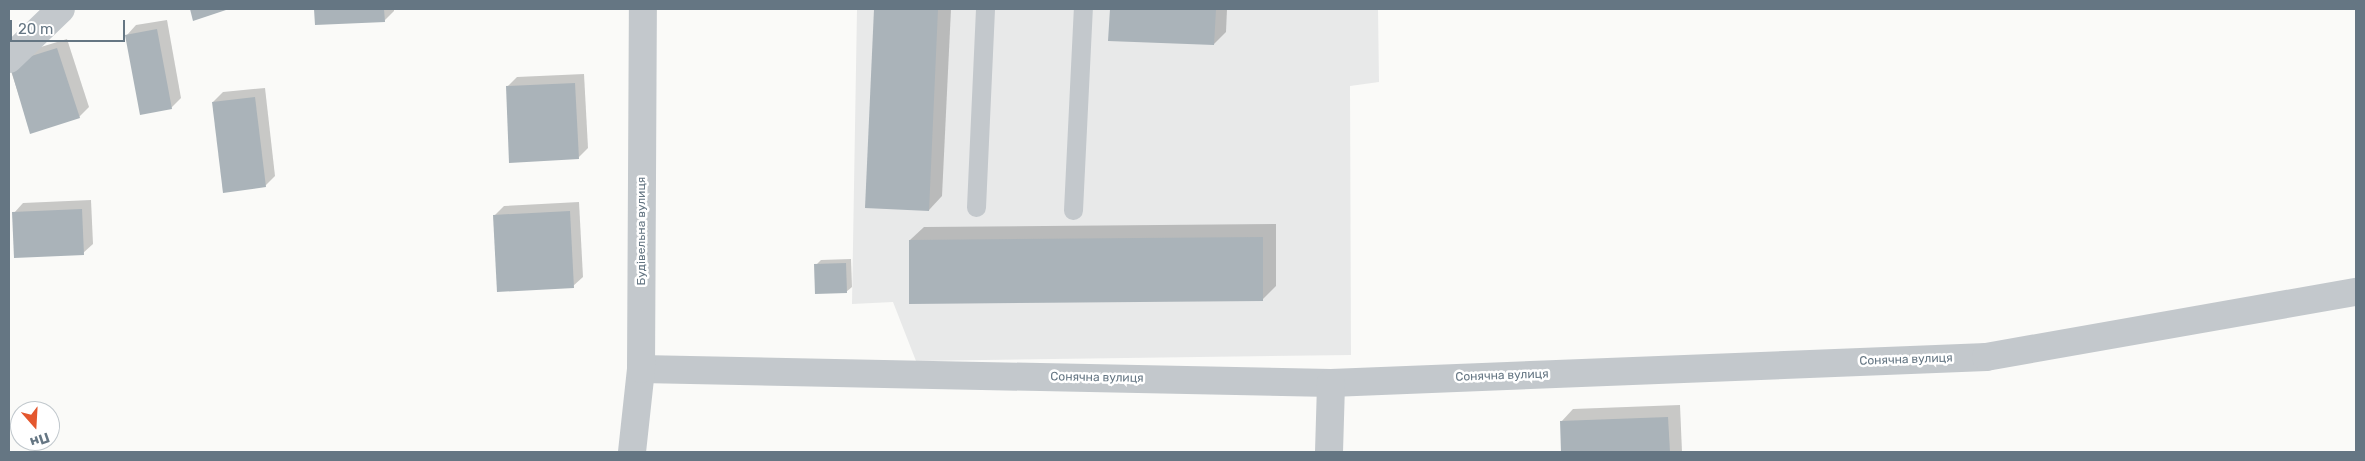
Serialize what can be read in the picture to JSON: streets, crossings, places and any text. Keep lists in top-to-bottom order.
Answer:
{
  "streets": {
    "street": ["Будівельна вулиця", "Сонячна вулиця"]
  },
  "crossings": [
    ["Будівельна вулиця", "Сонячна вулиця"]
  ],
  "scale_bar": "20 m",
  "north": "bottom"
}
